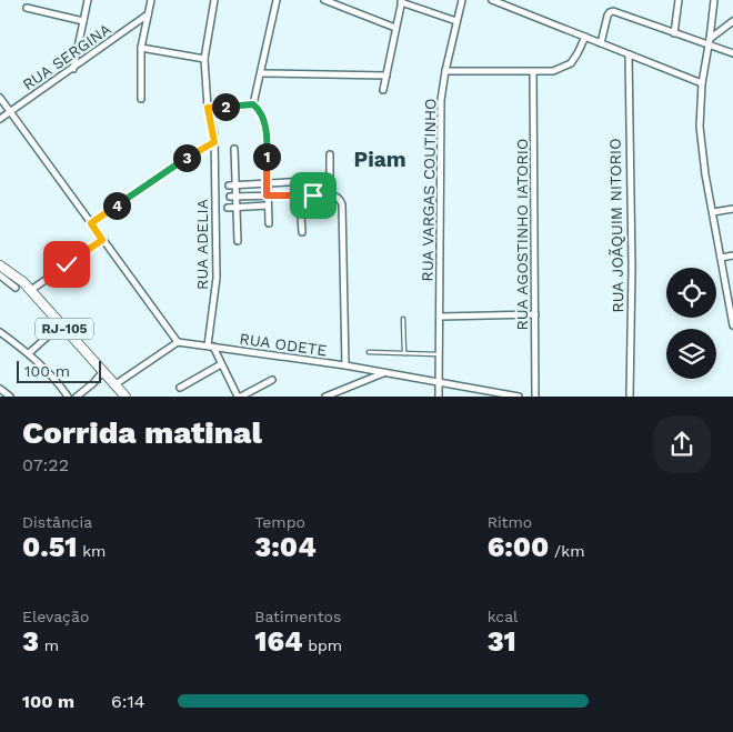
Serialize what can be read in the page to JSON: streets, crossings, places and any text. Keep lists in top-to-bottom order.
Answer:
{
  "streets": {
    "main road": ["RJ-105"],
    "street": [
      "RUA SERGINA",
      "RUA VARGAS COUTINHO",
      "RUA JOÃQUIM NITORIO",
      "RUA AGOSTINHO IATORIO",
      "RUA ADELIA",
      "RUA ODETE"
    ]
  },
  "crossings": [
    ["RUA VARGAS COUTINHO", "RUA ODETE"],
    ["RUA ADELIA", "RUA ODETE"]
  ],
  "districts": ["Piam"],
  "scale_bar": "100 m",
  "page": {
    "pins": [
      "2",
      "1",
      "3",
      "4"
    ],
    "scale": "100 m",
    "heading": ["Corrida matinal", "07:22"],
    "stats": [
      ["Distância", "0.51 km"],
      ["Tempo", "3:04"],
      ["Ritmo", "6:00 /km"],
      ["Elevação", "3 m"],
      ["Batimentos", "164 bpm"],
      ["kcal", "31"]
    ],
    "list": [
      {
        "name": "100 m",
        "note": "6:14"
      }
    ]
  }
}
